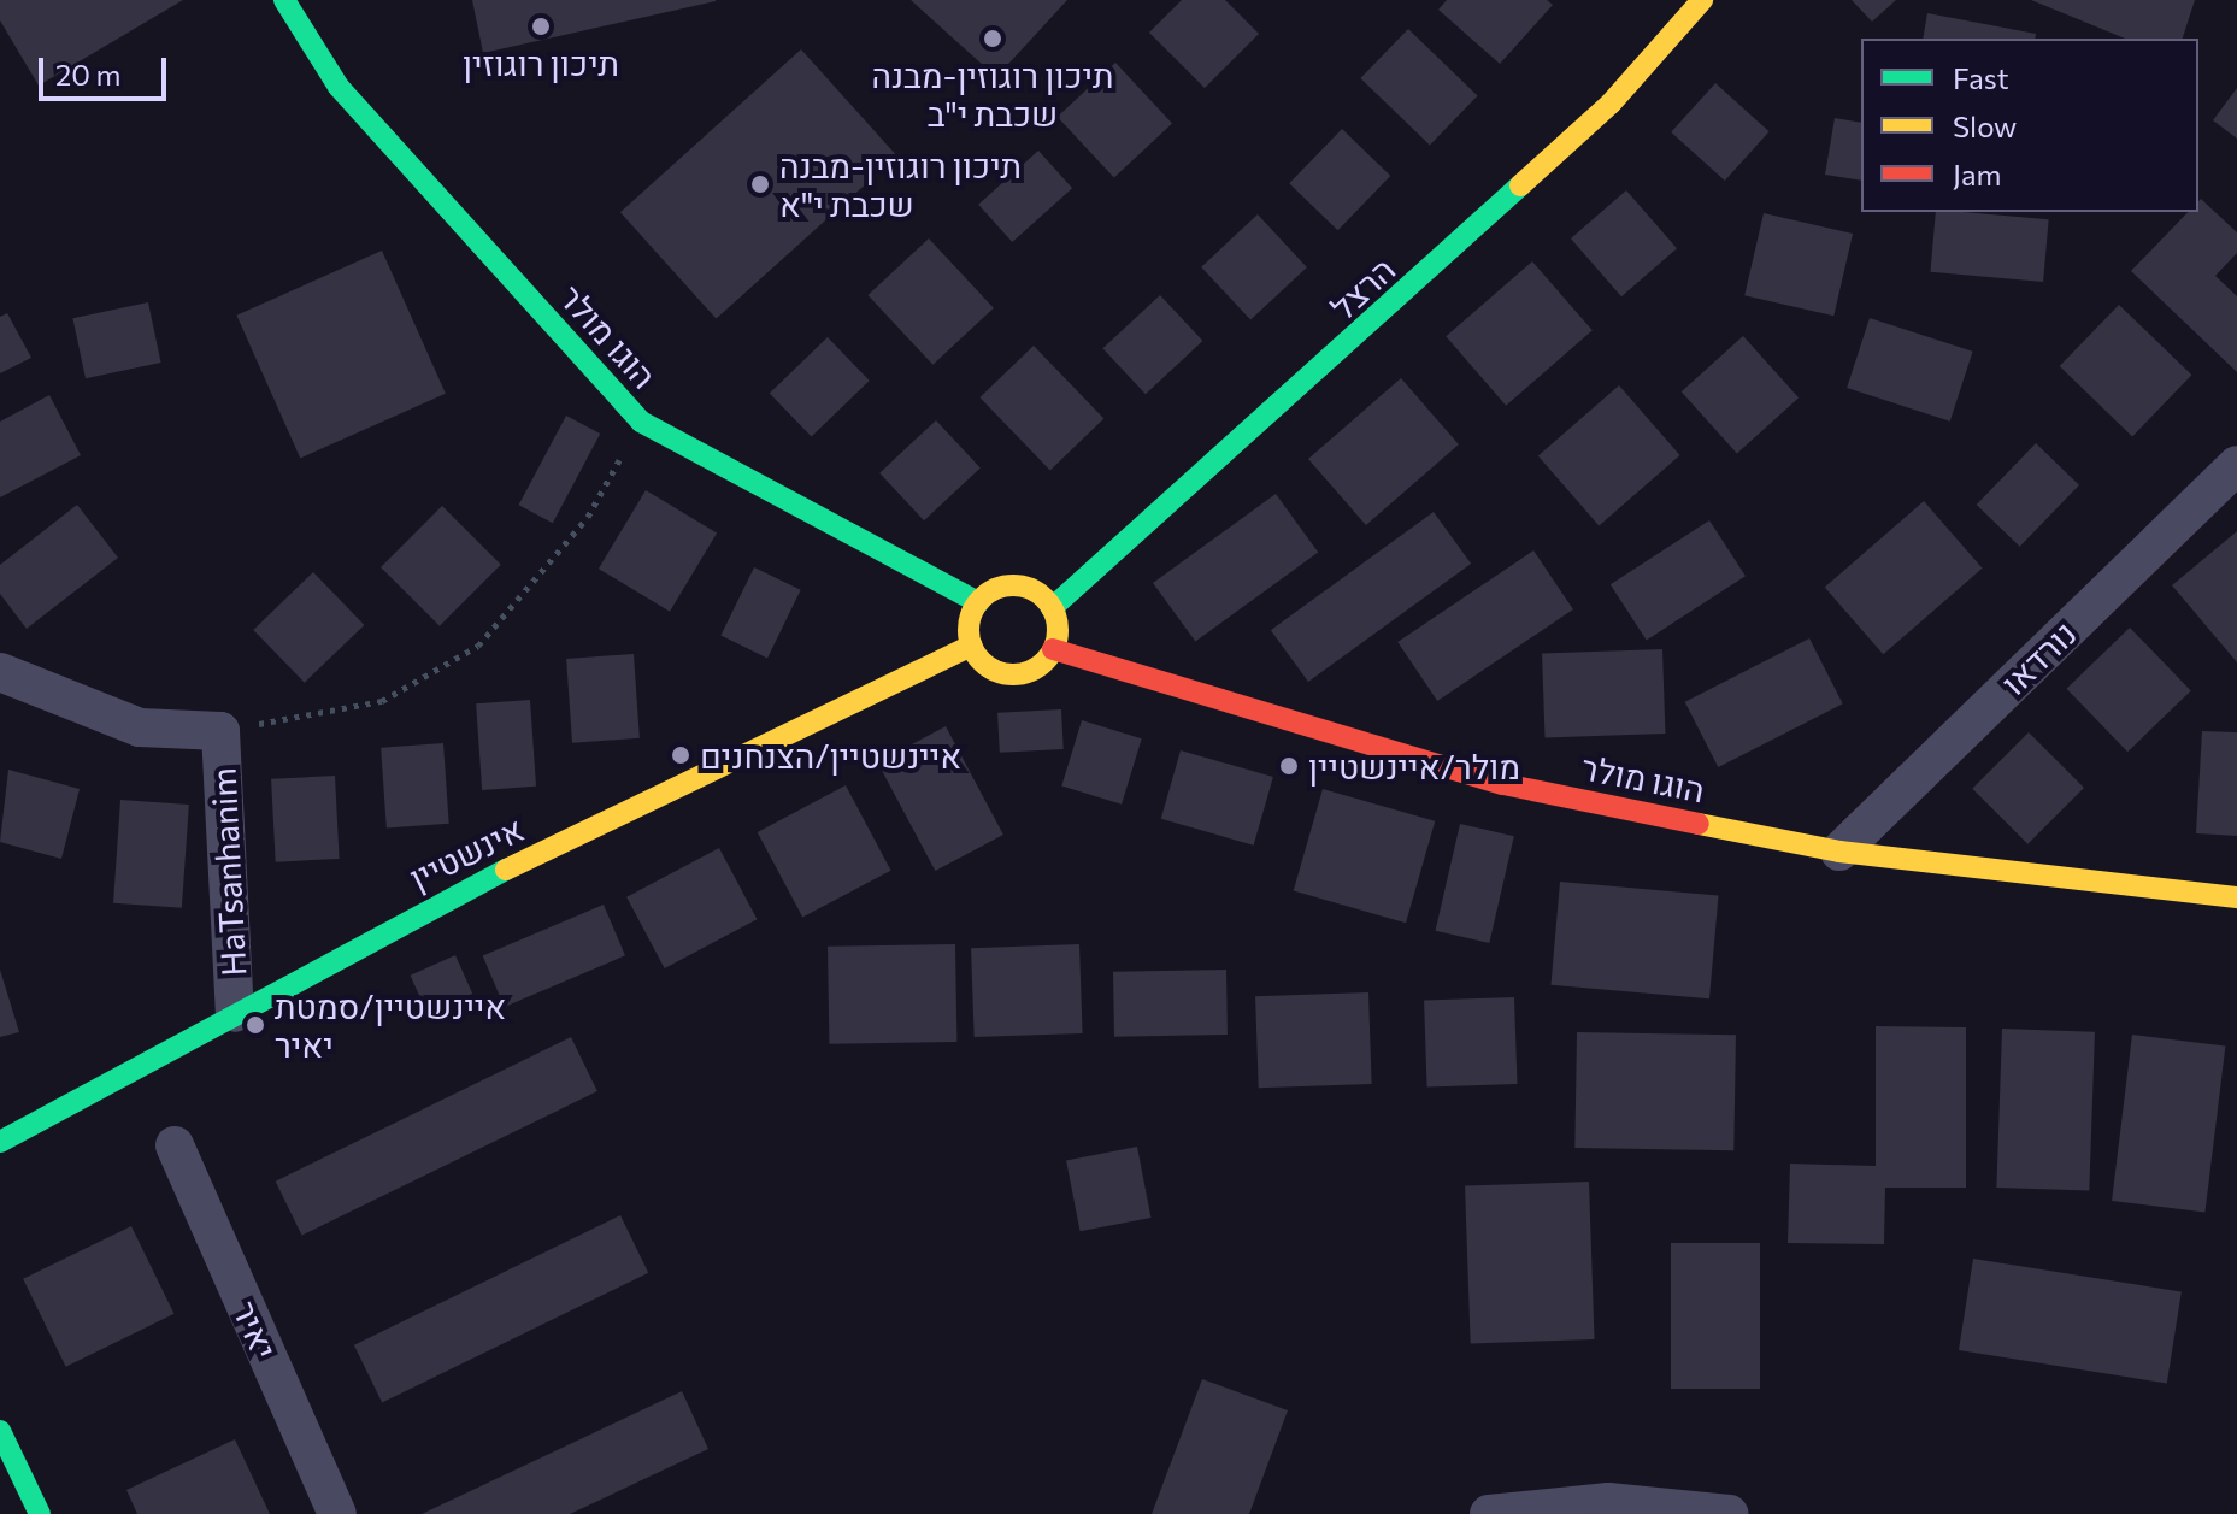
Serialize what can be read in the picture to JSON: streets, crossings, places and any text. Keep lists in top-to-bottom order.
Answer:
{
  "streets": {
    "street": [
      "הרצל",
      "הוגו מולר",
      "נורדאו",
      "אינשטיין",
      "HaTsanhanim",
      "יאיר"
    ]
  },
  "crossings": [
    ["הרצל", "הוגו מולר"],
    ["הרצל", "אינשטיין"],
    ["הוגו מולר", "נורדאו"],
    ["הוגו מולר", "אינשטיין"],
    ["אינשטיין", "HaTsanhanim"]
  ],
  "places": [
    "תיכון רוגוזין",
    "תיכון רוגוזין-מבנה שכבת י\"ב",
    "תיכון רוגוזין-מבנה שכבת י\"א",
    "איינשטיין/הצנחנים",
    "מולר/איינשטיין",
    "איינשטיין/סמטת יאיר"
  ],
  "legend": ["Fast", "Slow", "Jam"],
  "scale_bar": "20 m"
}
